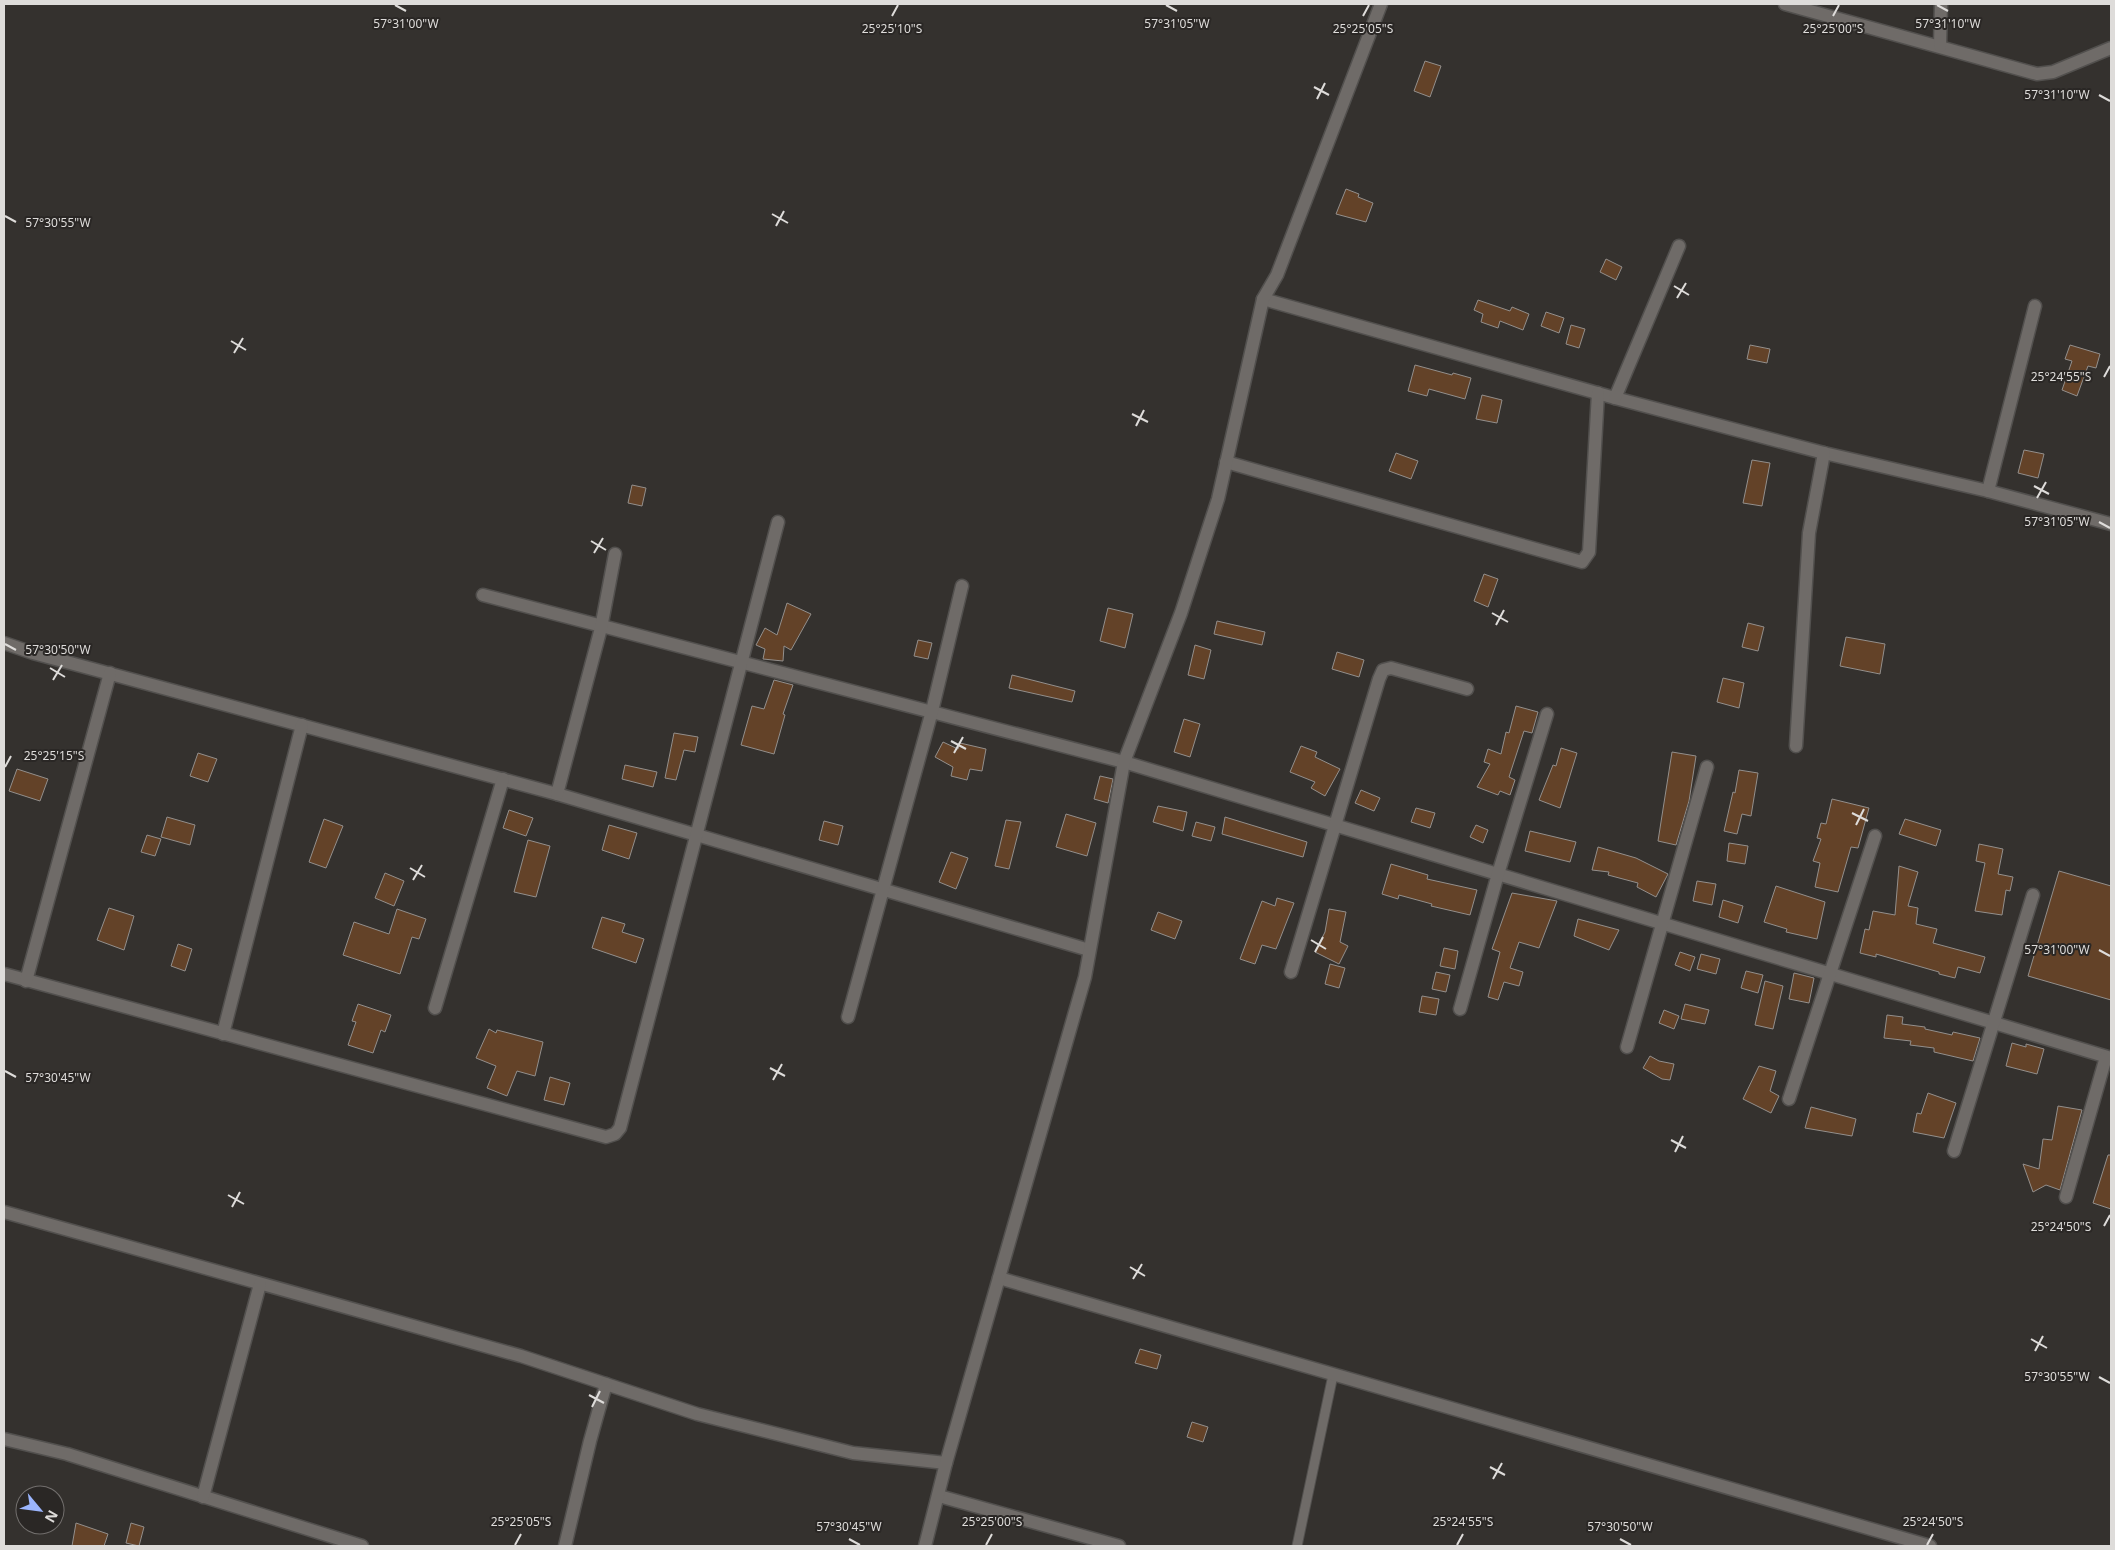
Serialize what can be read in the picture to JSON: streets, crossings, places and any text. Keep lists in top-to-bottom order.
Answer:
{
  "north": "bottom right",
  "coordinates": [
    "57°31'00\"W",
    "57°31'05\"W",
    "57°31'10\"W",
    "25°25'10\"S",
    "25°25'05\"S",
    "25°25'00\"S",
    "57°30'55\"W",
    "25°24'55\"S",
    "57°30'50\"W",
    "25°25'15\"S",
    "57°30'45\"W",
    "25°24'50\"S"
  ]
}
